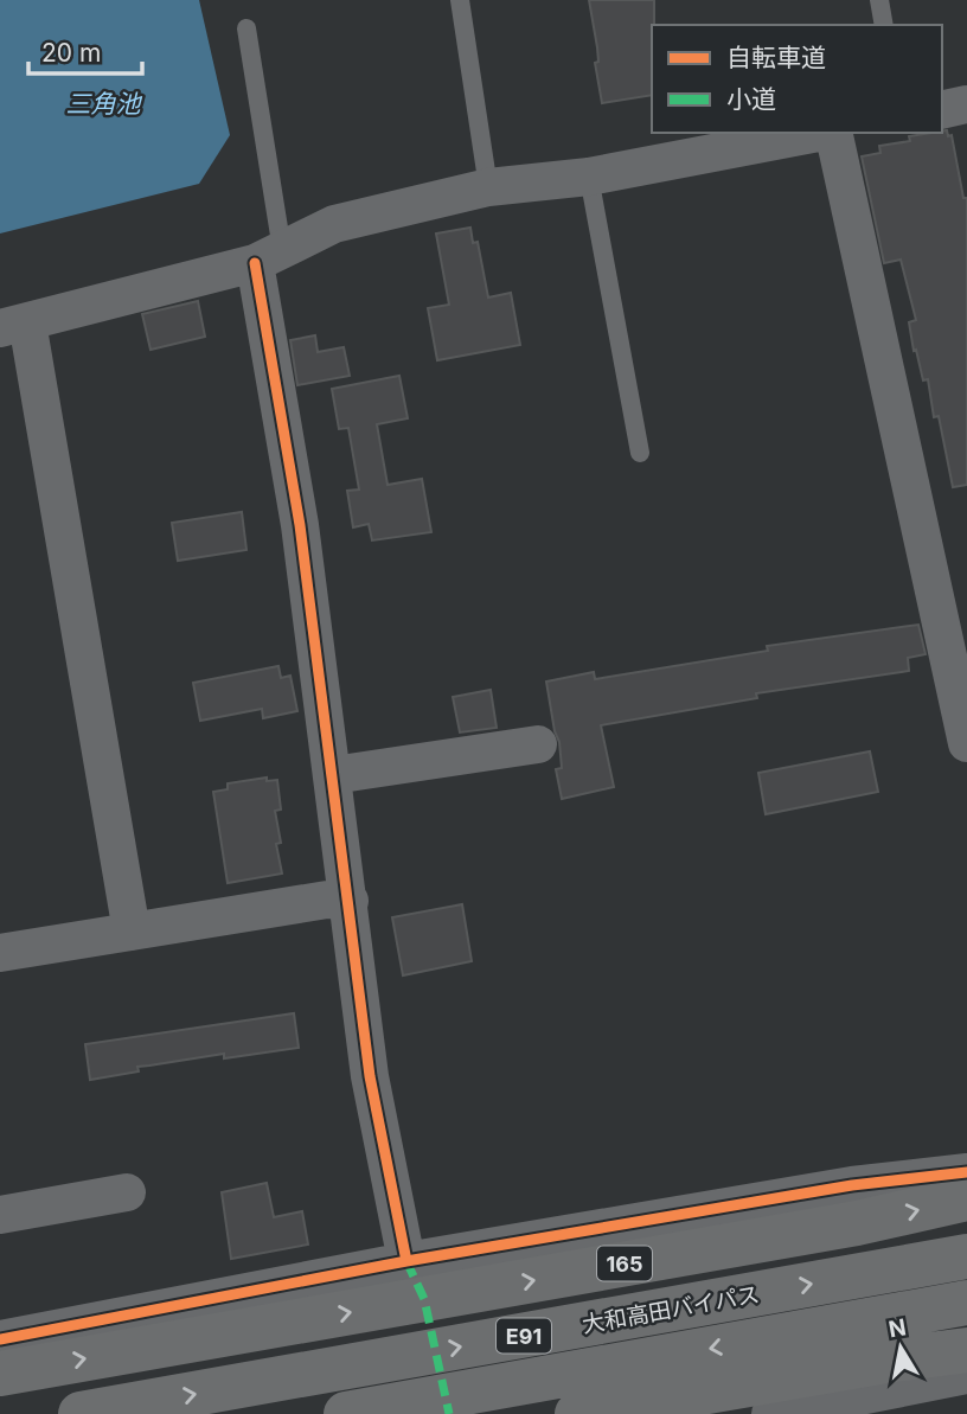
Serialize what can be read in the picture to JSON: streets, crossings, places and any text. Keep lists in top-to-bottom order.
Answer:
{
  "streets": {
    "highway": ["165", "大和高田バイパス", "E91"]
  },
  "water": ["三角池"],
  "legend": ["自転車道", "小道"],
  "scale_bar": "20 m",
  "north": "top"
}
